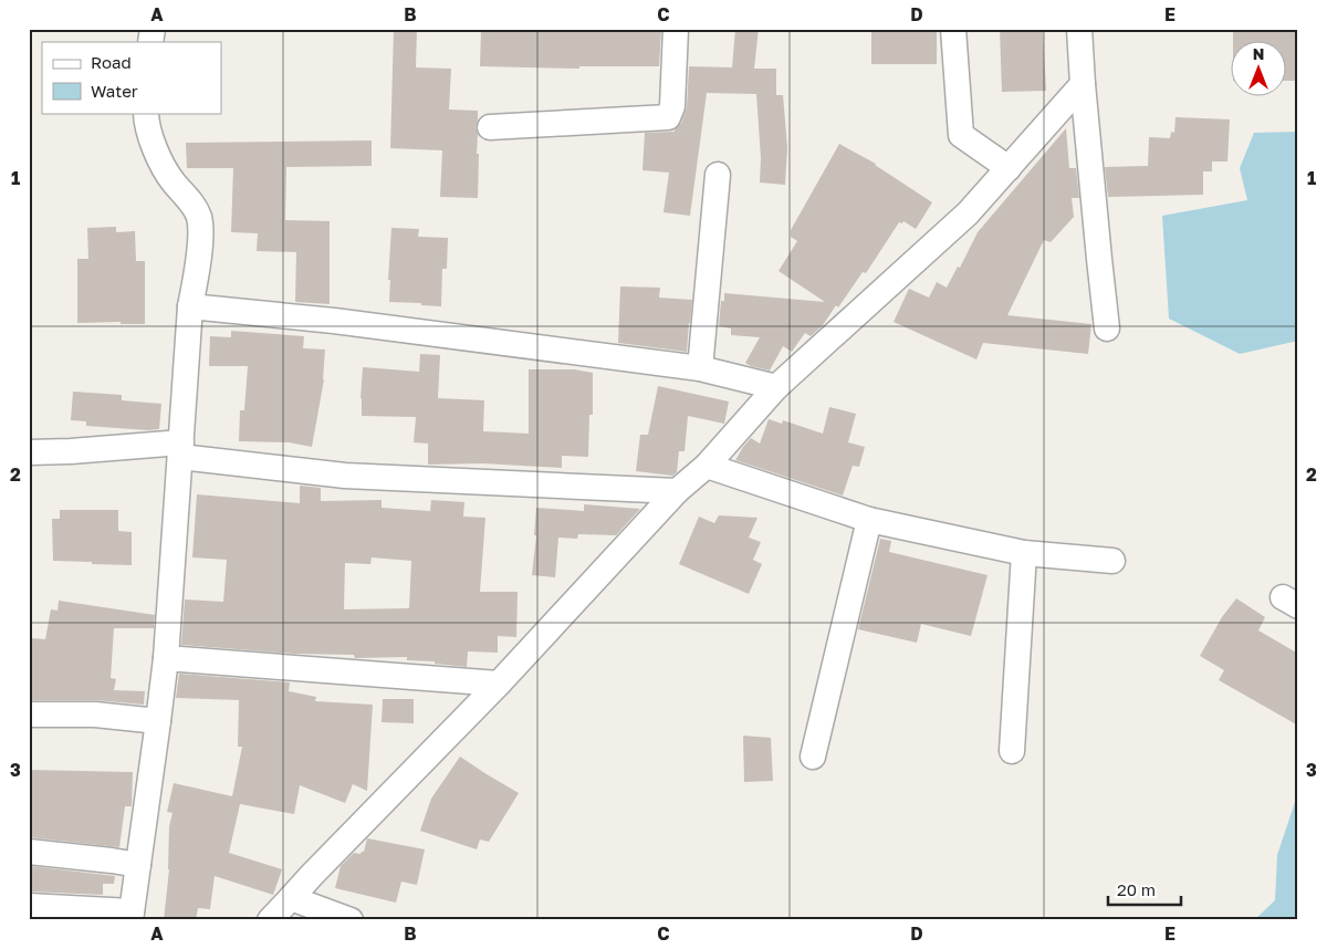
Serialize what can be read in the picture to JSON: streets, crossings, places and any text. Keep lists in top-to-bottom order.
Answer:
{
  "legend": ["Road", "Water"],
  "scale_bar": "20 m",
  "north": "top",
  "grid": {
    "columns": [
      "A",
      "B",
      "C",
      "D",
      "E"
    ],
    "rows": ["1", "2", "3"]
  }
}
